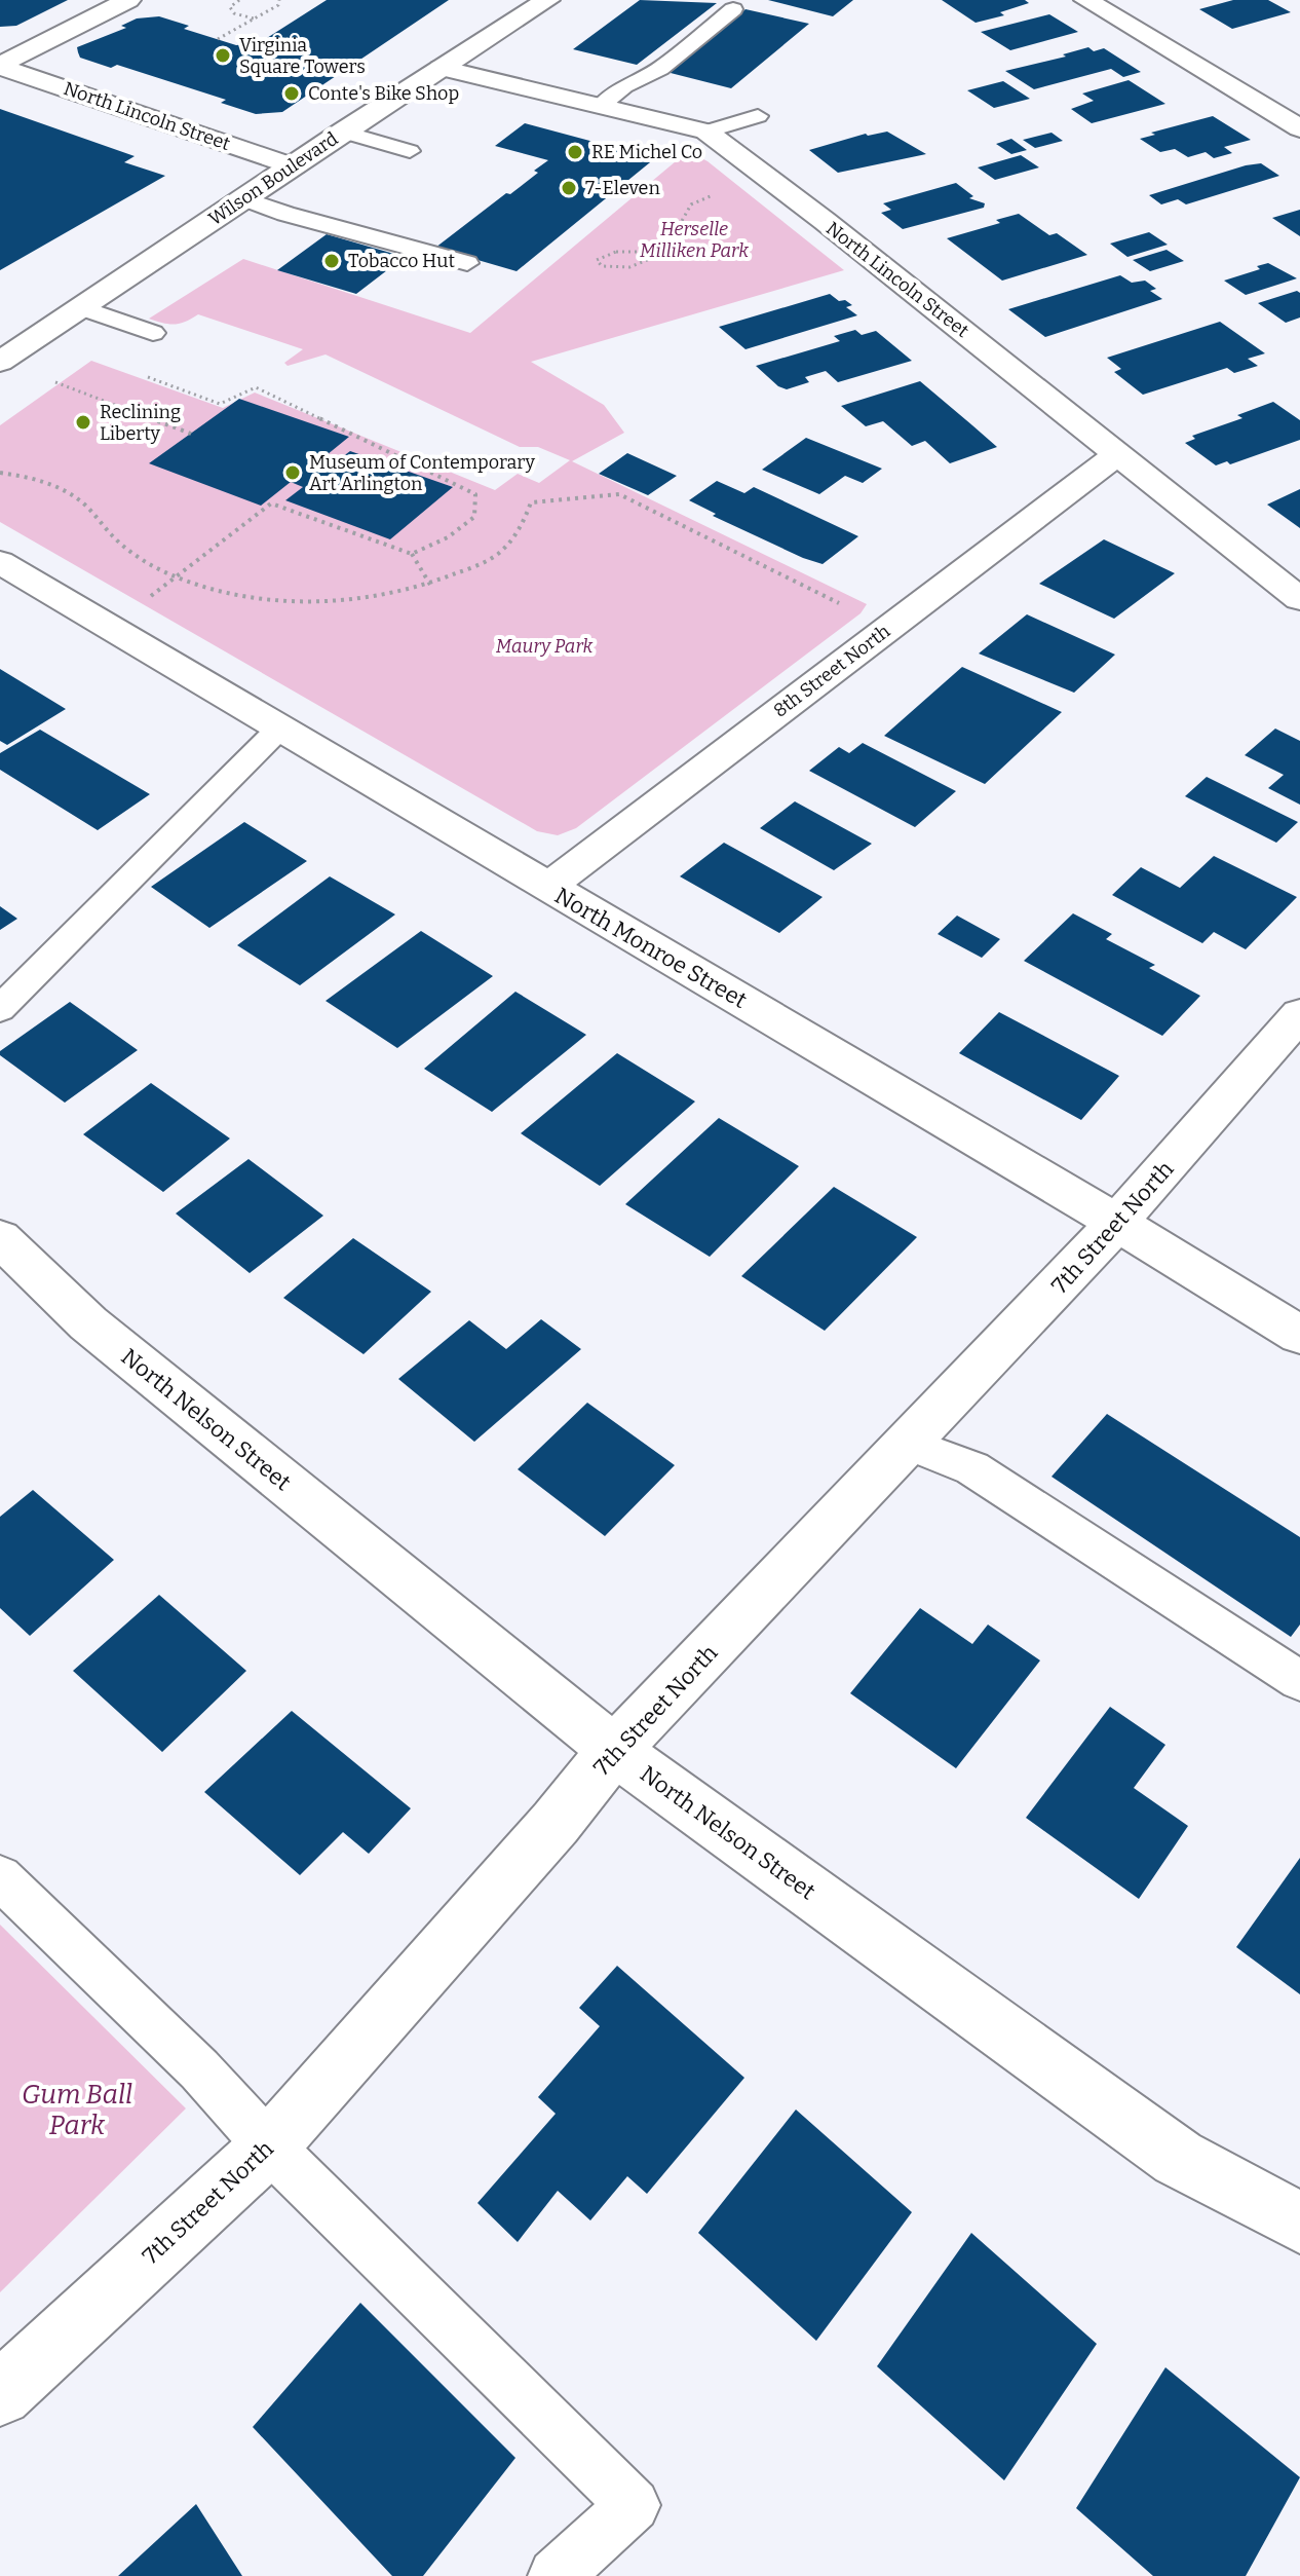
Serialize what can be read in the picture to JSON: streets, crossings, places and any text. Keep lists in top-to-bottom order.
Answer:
{
  "streets": {
    "street": [
      "North Lincoln Street",
      "Wilson Boulevard",
      "8th Street North",
      "North Monroe Street",
      "7th Street North",
      "North Nelson Street"
    ]
  },
  "crossings": [
    ["North Lincoln Street", "Wilson Boulevard"],
    ["North Lincoln Street", "8th Street North"],
    ["8th Street North", "North Monroe Street"],
    ["North Monroe Street", "7th Street North"],
    ["7th Street North", "North Nelson Street"]
  ],
  "parks": ["Herselle Milliken Park", "Maury Park", "Gum Ball Park"],
  "places": [
    "Virginia Square Towers",
    "Conte's Bike Shop",
    "RE Michel Co",
    "7-Eleven",
    "Tobacco Hut",
    "Reclining Liberty",
    "Museum of Contemporary Art Arlington"
  ]
}
